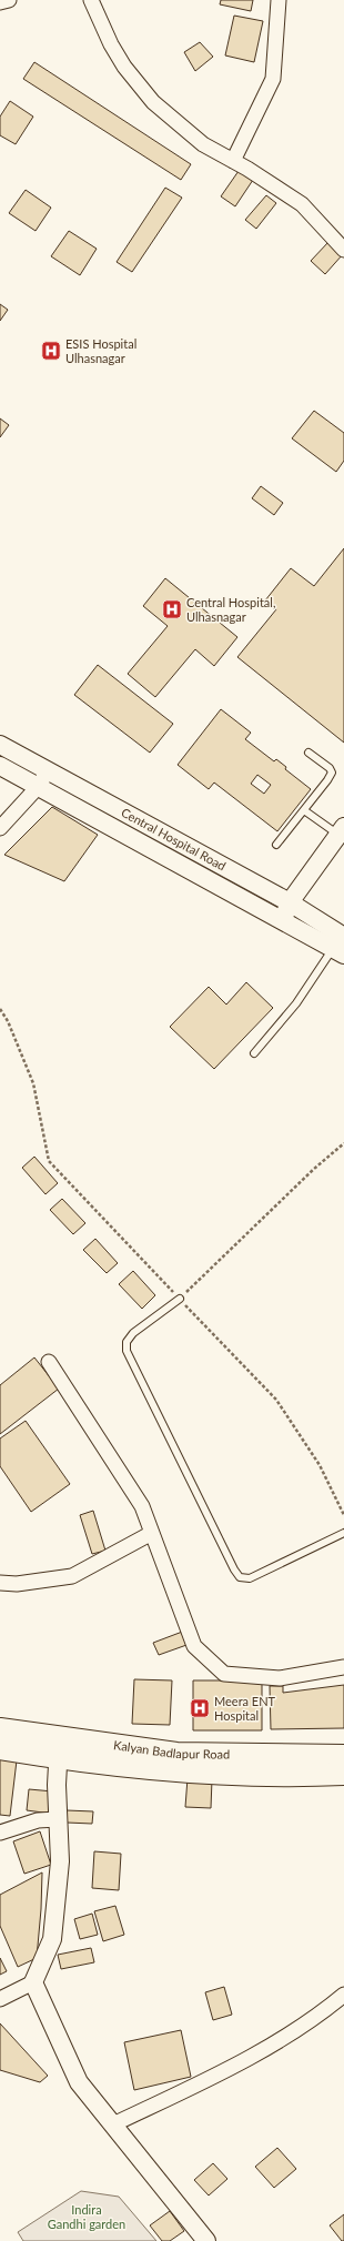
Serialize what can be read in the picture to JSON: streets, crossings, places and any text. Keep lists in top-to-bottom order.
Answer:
{
  "streets": {
    "main road": ["Kalyan Badlapur Road"],
    "street": ["Central Hospital Road"]
  },
  "parks": ["Indira Gandhi garden"],
  "places": {
    "hospital": ["ESIS Hospital Ulhasnagar", "Central Hospital, Ulhasnagar", "Meera ENT Hospital"]
  }
}
